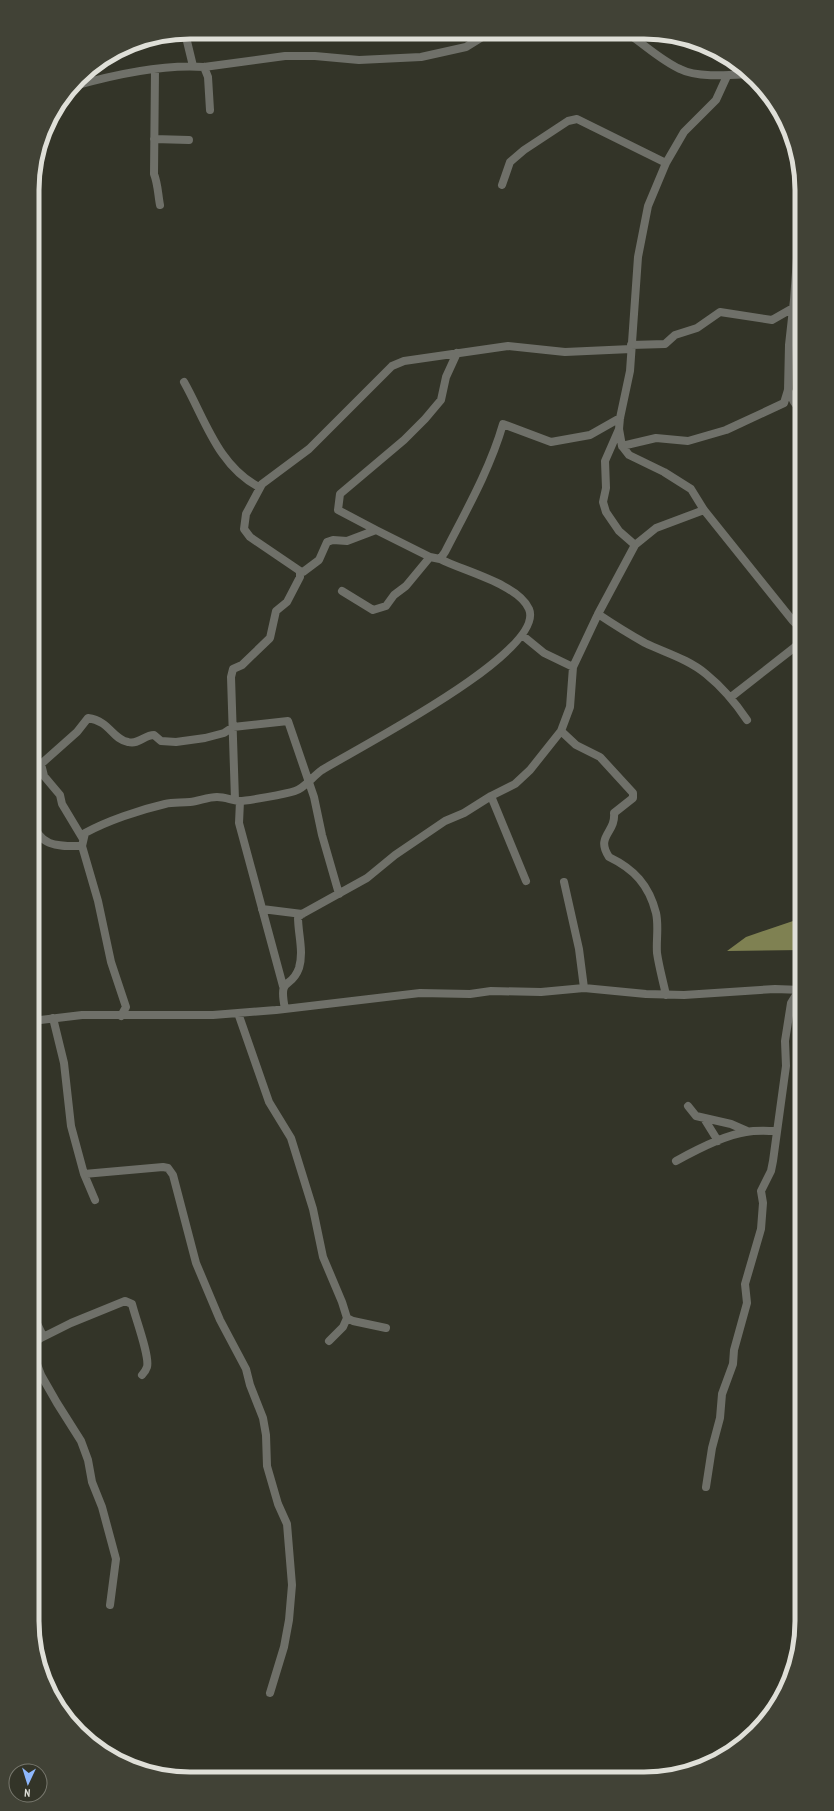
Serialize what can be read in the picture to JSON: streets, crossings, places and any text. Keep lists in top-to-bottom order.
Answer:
{
  "north": "bottom"
}
